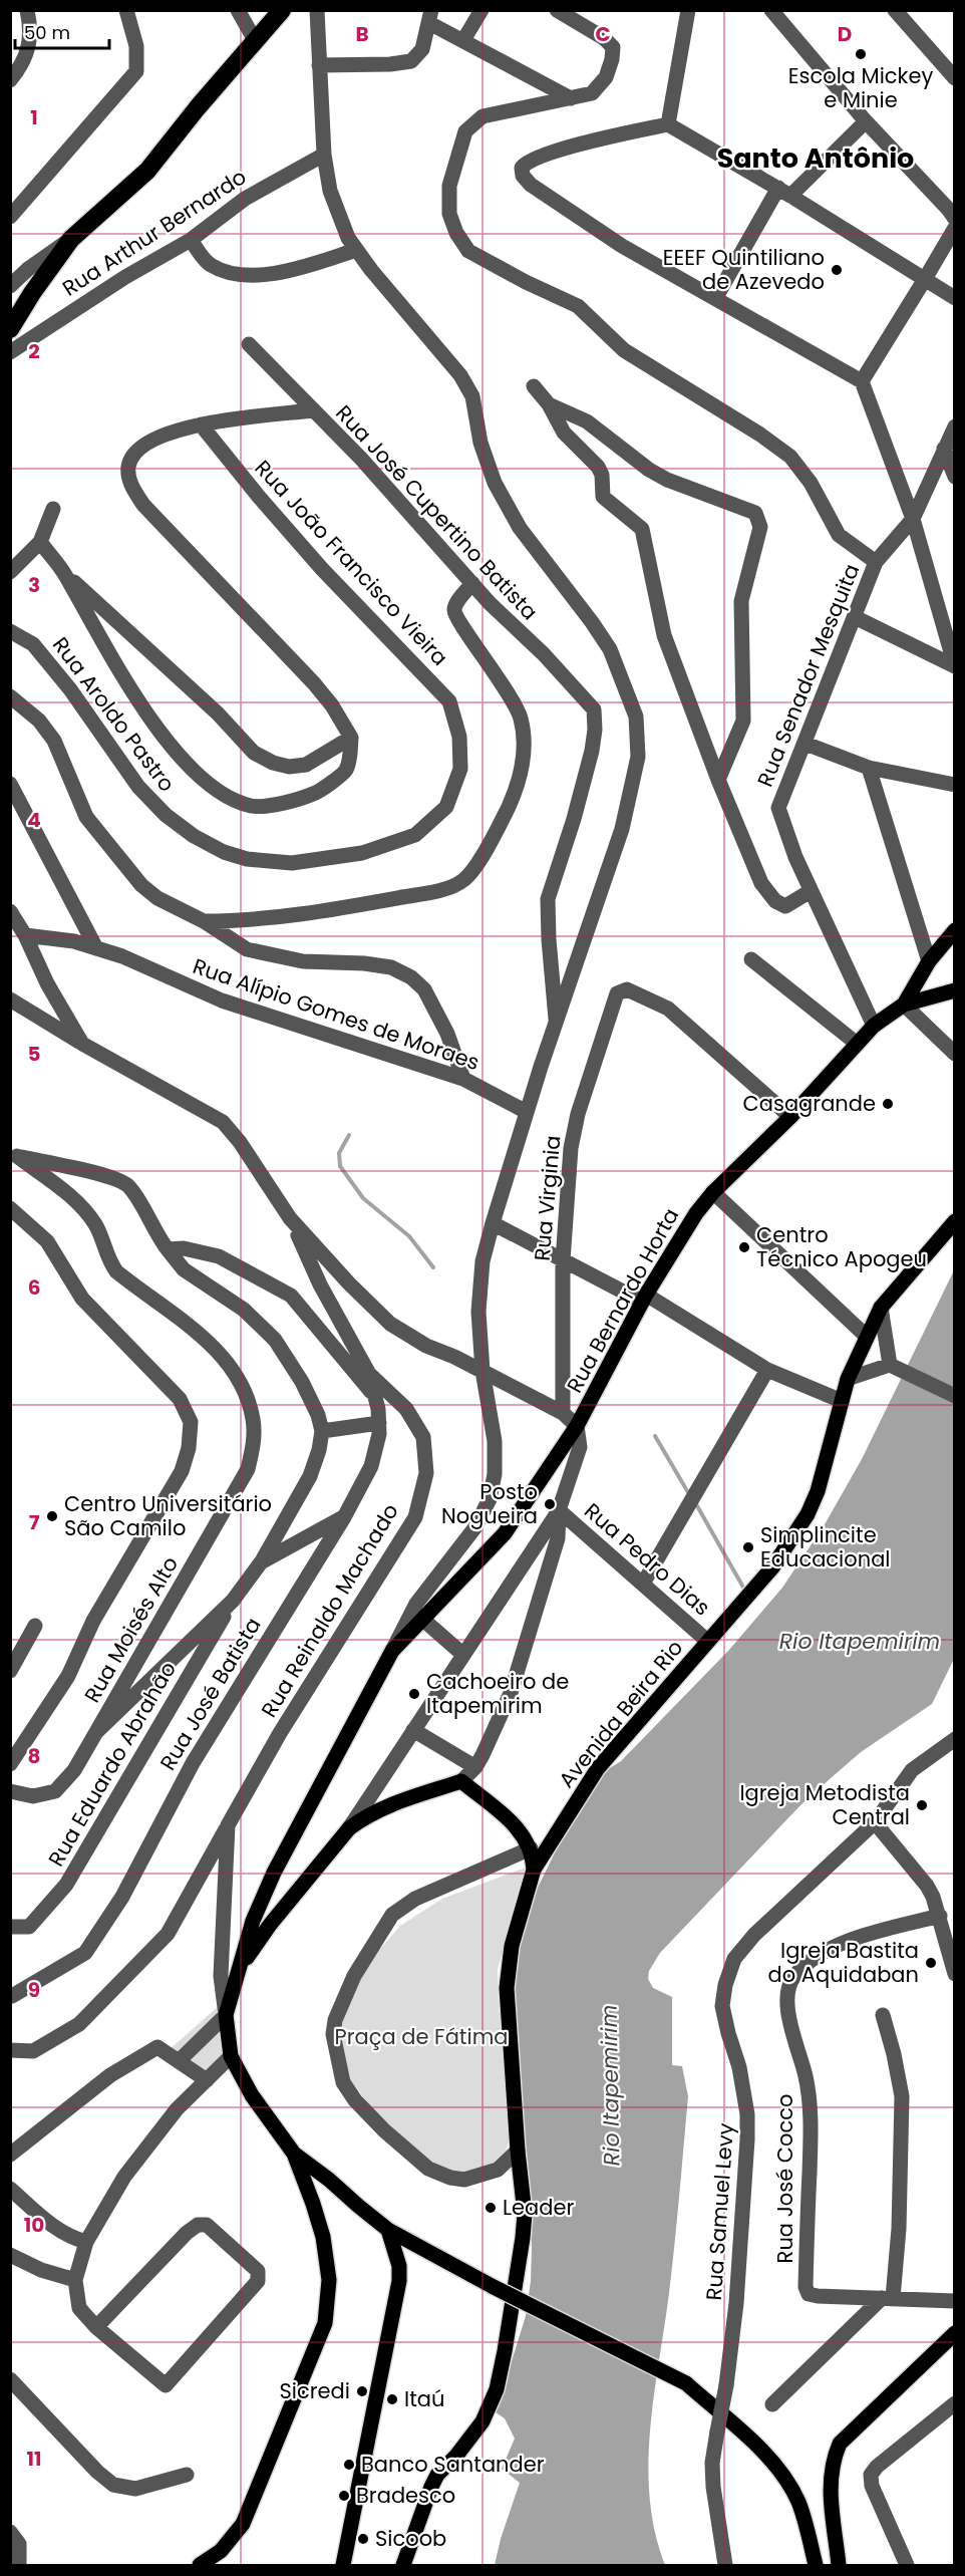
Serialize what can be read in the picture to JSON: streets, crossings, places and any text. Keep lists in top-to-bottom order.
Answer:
{
  "streets": {
    "main road": ["Rua Bernardo Horta", "Avenida Beira Rio"],
    "street": [
      "Rua Arthur Bernardo",
      "Rua José Cupertino Batista",
      "Rua João Francisco Vieira",
      "Rua Senador Mesquita",
      "Rua Aroldo Pastro",
      "Rua Alípio Gomes de Moraes",
      "Rua Virginia",
      "Rua Pedro Dias",
      "Rua Reinaldo Machado",
      "Rua Moisés Alto",
      "Rua José Batista",
      "Rua Eduardo Abrahão",
      "Rua José Cocco",
      "Rua Samuel Levy"
    ]
  },
  "crossings": [
    ["Rua João Francisco Vieira", "Rua Aroldo Pastro"],
    ["Rua Senador Mesquita", "Rua Bernardo Horta"],
    ["Rua Virginia", "Rua Bernardo Horta"],
    ["Rua Bernardo Horta", "Rua Reinaldo Machado"],
    ["Rua Pedro Dias", "Avenida Beira Rio"],
    ["Rua Reinaldo Machado", "Rua José Batista"]
  ],
  "districts": ["Santo Antônio"],
  "water": ["Rio Itapemirim"],
  "parks": ["Praça de Fátima"],
  "places": [
    "Escola Mickey e Minie",
    "EEEF Quintiliano de Azevedo",
    "Casagrande",
    "Centro Técnico Apogeu",
    "Posto Nogueira",
    "Centro Universitário São Camilo",
    "Simplincite Educacional",
    "Cachoeiro de Itapemirim",
    "Igreja Metodista Central",
    "Igreja Bastita do Aquidaban",
    "Leader",
    "Sicredi",
    "Itaú",
    "Banco Santander",
    "Bradesco",
    "Sicoob"
  ],
  "scale_bar": "50 m",
  "grid": {
    "columns": ["B", "C", "D"],
    "rows": [
      "1",
      "2",
      "3",
      "4",
      "5",
      "6",
      "7",
      "8",
      "9",
      "10",
      "11"
    ]
  }
}
